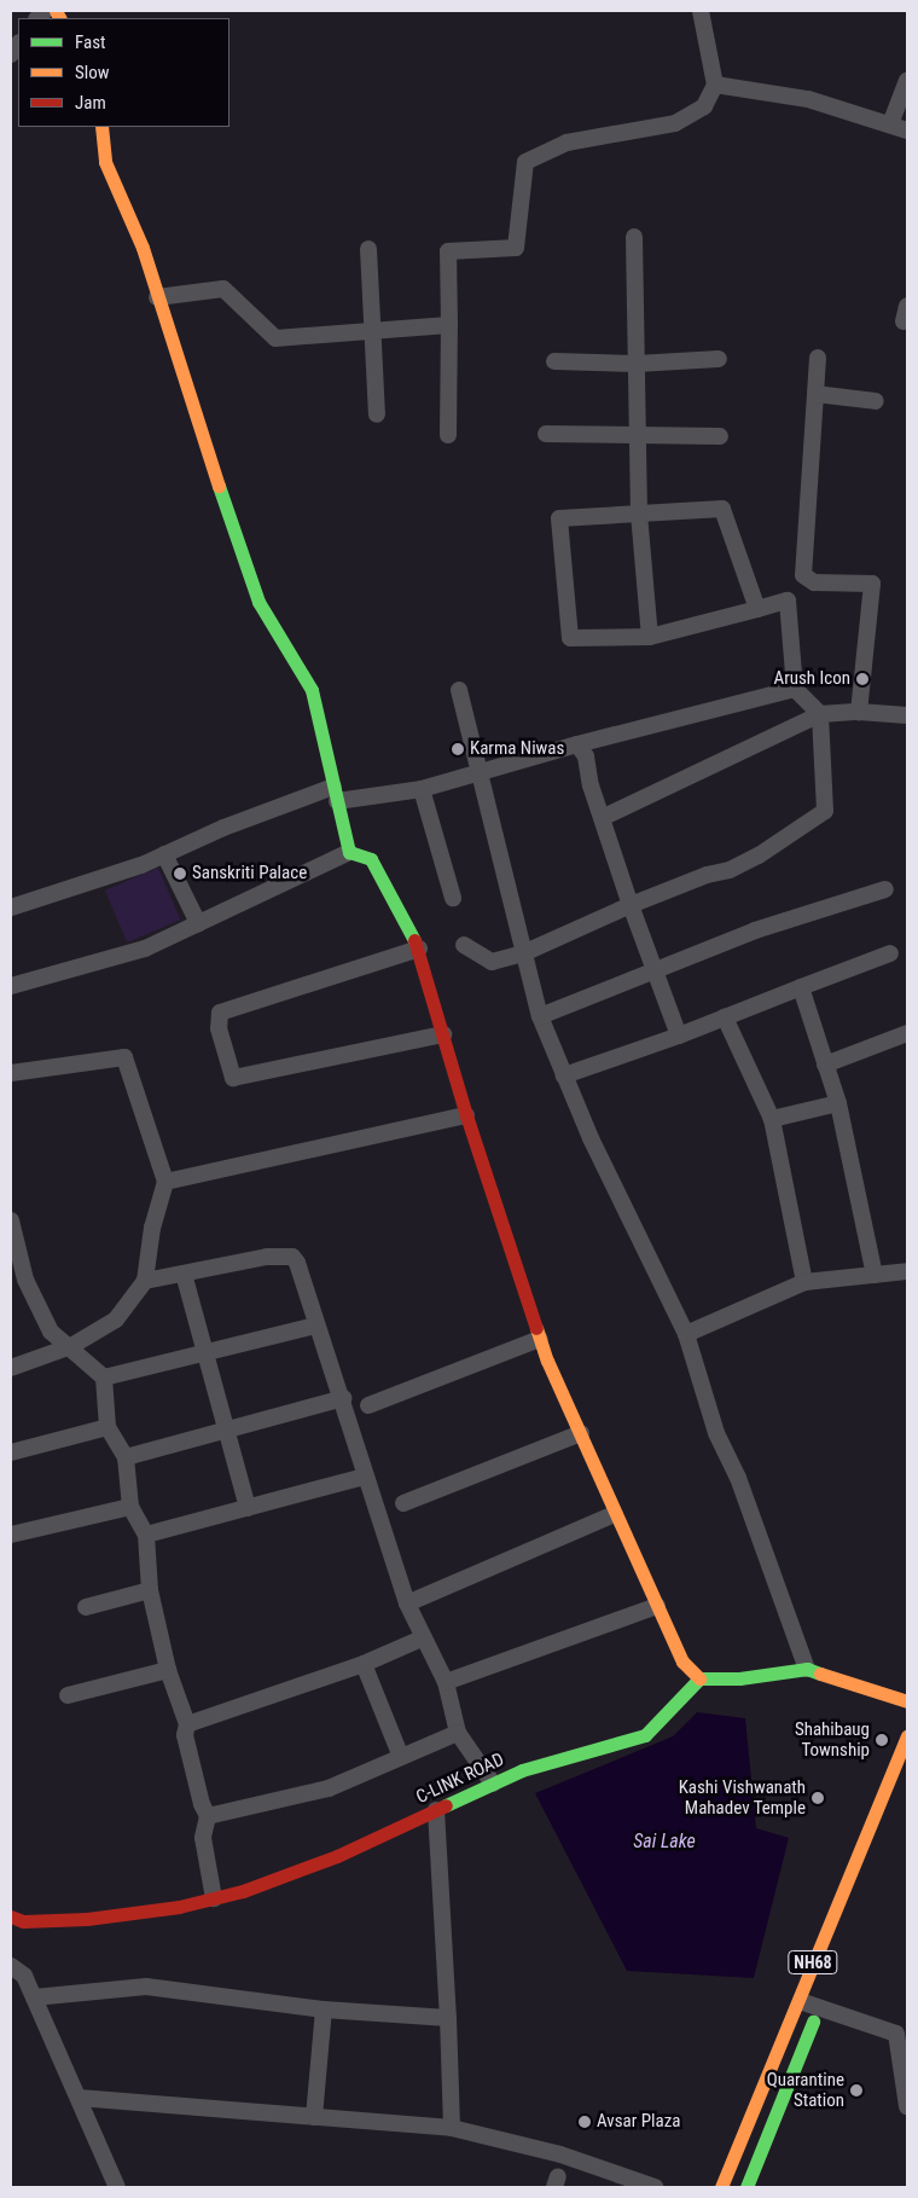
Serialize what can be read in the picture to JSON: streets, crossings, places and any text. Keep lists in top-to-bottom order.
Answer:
{
  "streets": {
    "main road": ["C-LINK ROAD", "NH68"]
  },
  "water": ["Sai Lake"],
  "places": [
    "Arush Icon",
    "Karma Niwas",
    "Sanskriti Palace",
    "Shahibaug Township",
    "Kashi Vishwanath Mahadev Temple",
    "Quarantine Station",
    "Avsar Plaza"
  ],
  "legend": ["Fast", "Slow", "Jam"]
}
